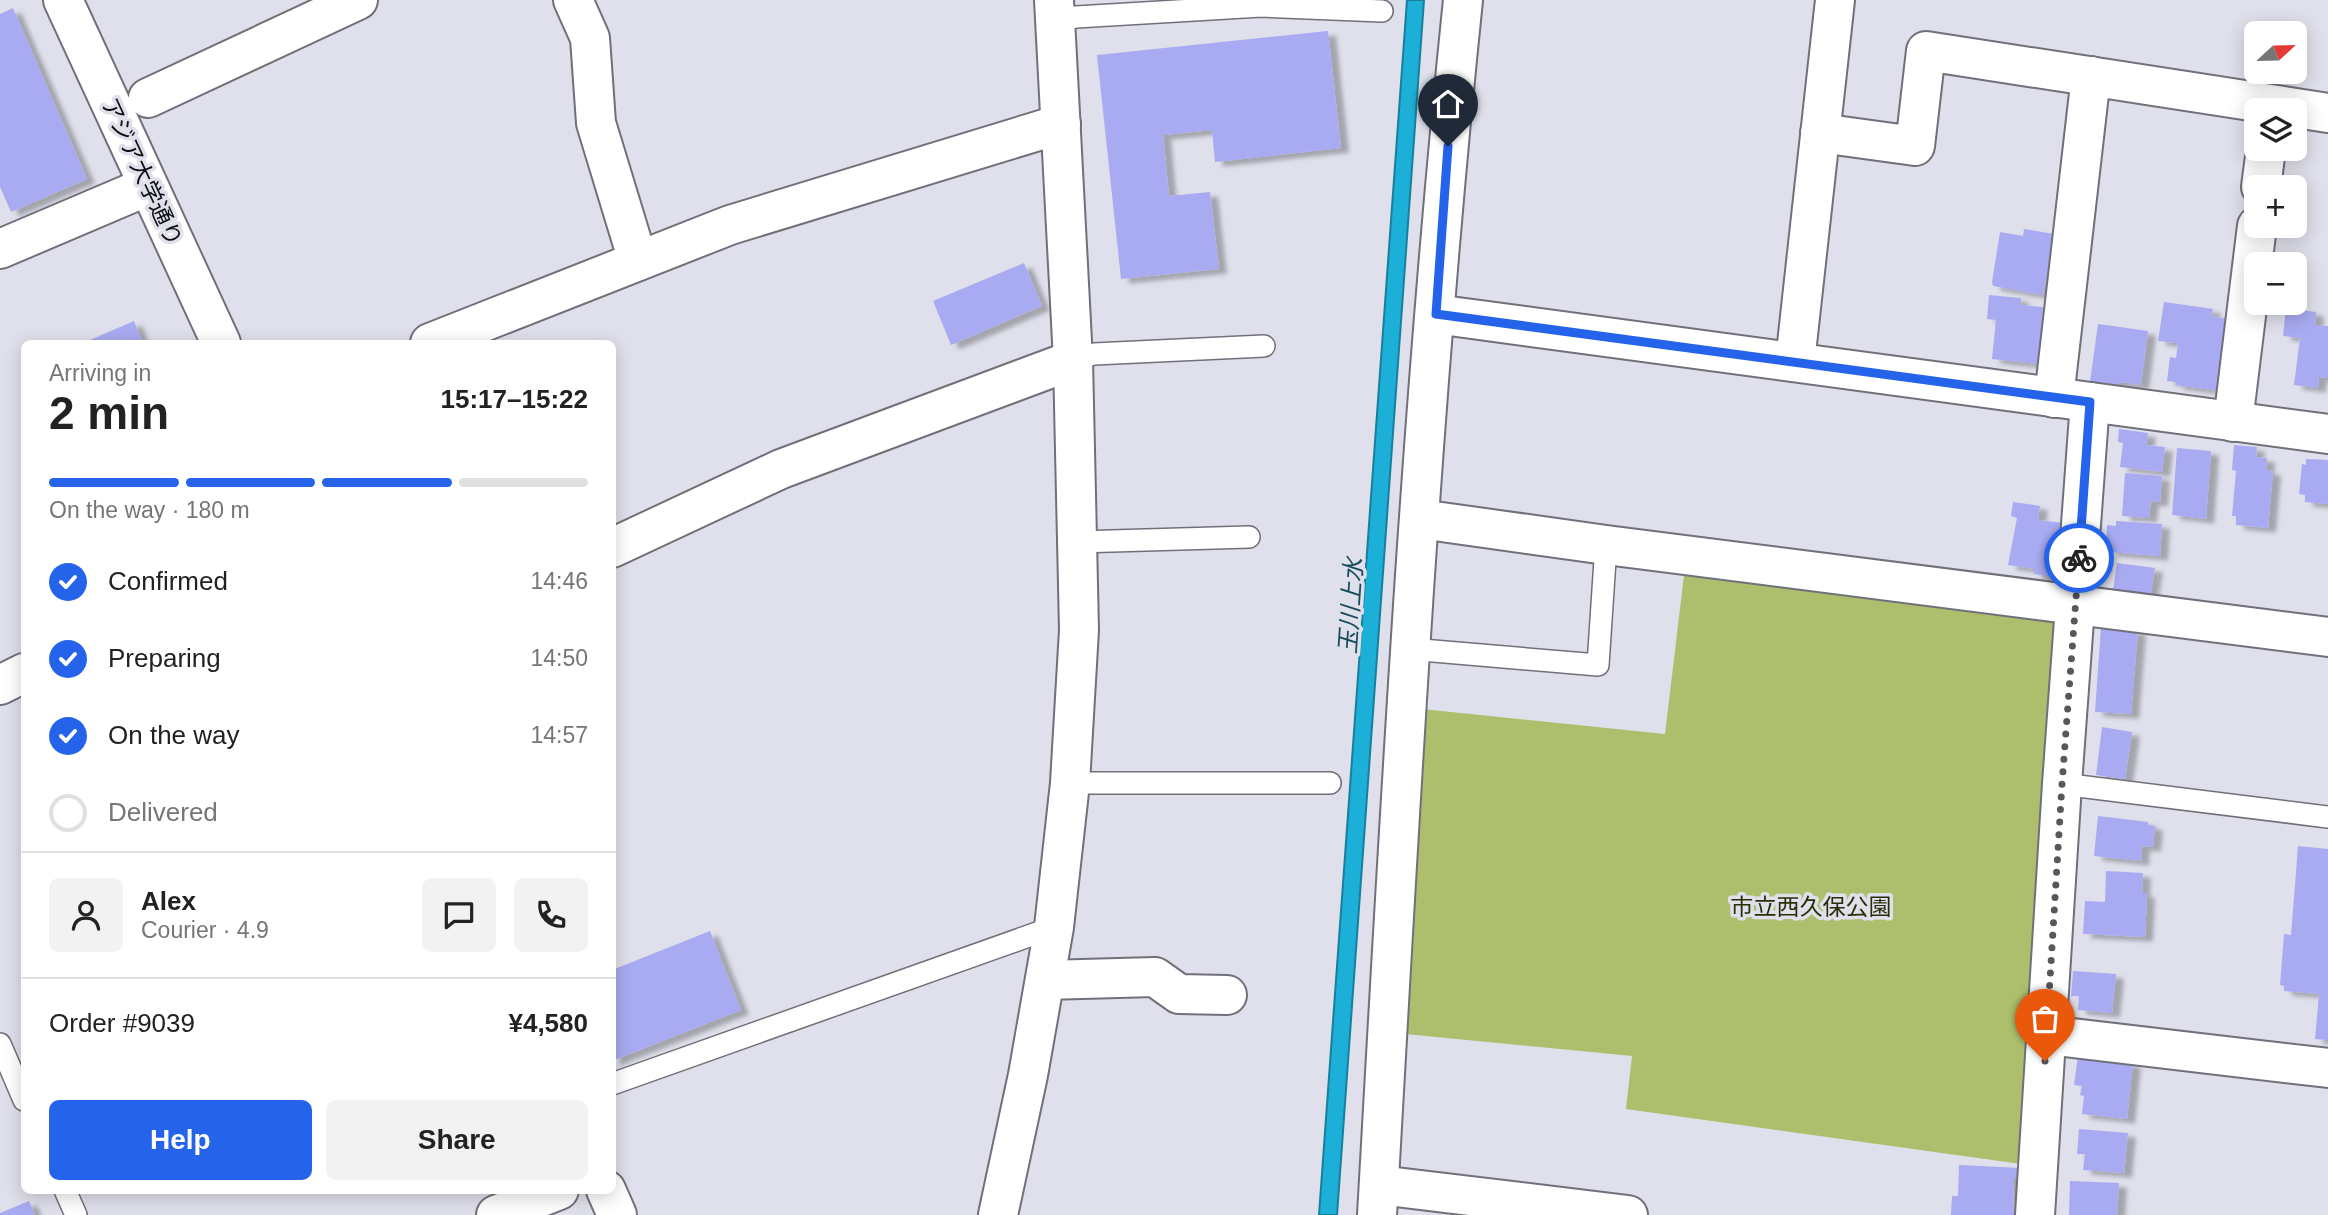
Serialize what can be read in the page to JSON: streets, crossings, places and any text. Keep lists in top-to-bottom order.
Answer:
{
  "streets": {
    "street": ["アジア大学通り"]
  },
  "water": ["玉川上水"],
  "parks": ["市立西久保公園"],
  "north": "right",
  "page": {
    "map_buttons": ["+", "−"],
    "heading": ["2 min", "Arriving in", "15:17–15:22"],
    "panel": [
      "Alex",
      "Courier · 4.9",
      "Order #9039",
      "¥4,580"
    ],
    "bar": "On the way · 180 m",
    "list": [
      ["Confirmed", "14:46"],
      ["Preparing", "14:50"],
      ["On the way", "14:57"],
      "Delivered"
    ],
    "buttons": ["Help", "Share"]
  }
}
